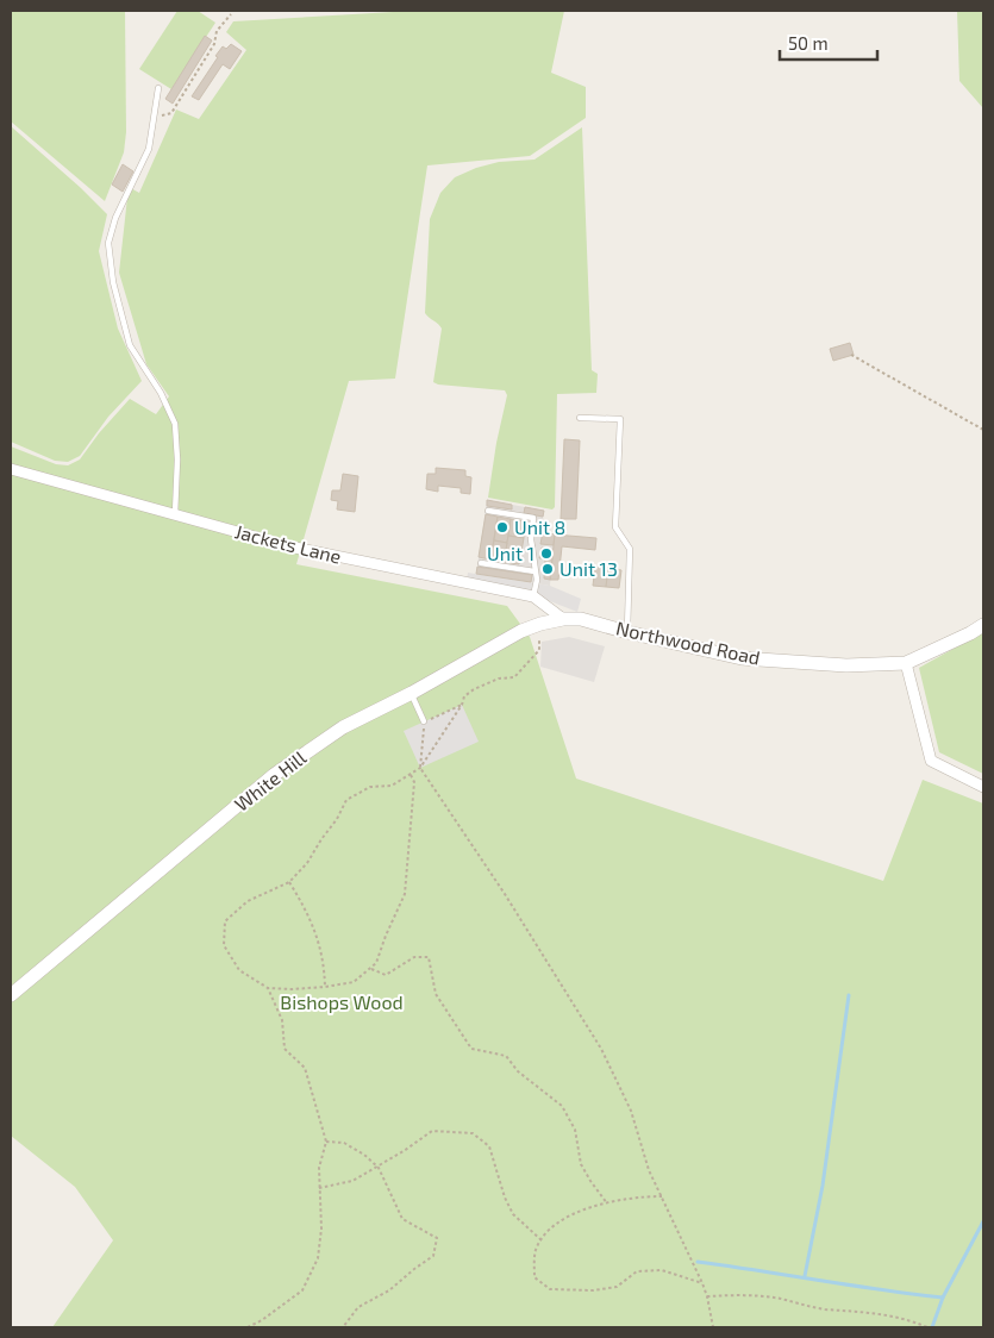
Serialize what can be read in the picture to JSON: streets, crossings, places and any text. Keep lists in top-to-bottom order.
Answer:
{
  "streets": {
    "street": ["Jackets Lane", "Northwood Road", "White Hill"]
  },
  "crossings": [
    ["Jackets Lane", "Northwood Road"],
    ["Jackets Lane", "White Hill"],
    ["Northwood Road", "White Hill"]
  ],
  "parks": ["Bishops Wood"],
  "places": ["Unit 8", "Unit 1", "Unit 13"],
  "scale_bar": "50 m"
}
